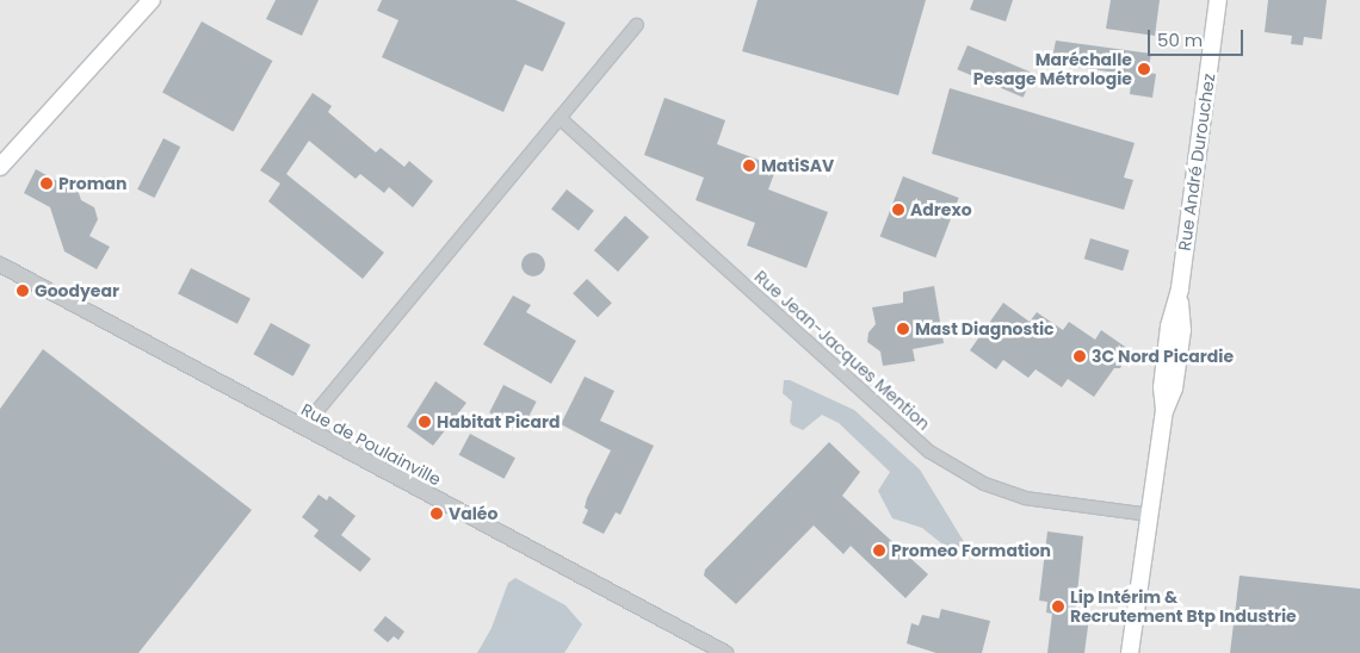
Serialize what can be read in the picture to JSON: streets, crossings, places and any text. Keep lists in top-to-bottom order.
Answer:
{
  "streets": {
    "main road": ["Rue André Durouchez"],
    "street": ["Rue Jean-Jacques Mention", "Rue de Poulainville"]
  },
  "crossings": [
    ["Rue André Durouchez", "Rue Jean-Jacques Mention"]
  ],
  "places": [
    "Maréchalle Pesage Métrologie",
    "MatiSAV",
    "Proman",
    "Adrexo",
    "Goodyear",
    "Mast Diagnostic",
    "3C Nord Picardie",
    "Habitat Picard",
    "Valéo",
    "Promeo Formation",
    "Lip Intérim & Recrutement Btp Industrie"
  ],
  "scale_bar": "50 m"
}
